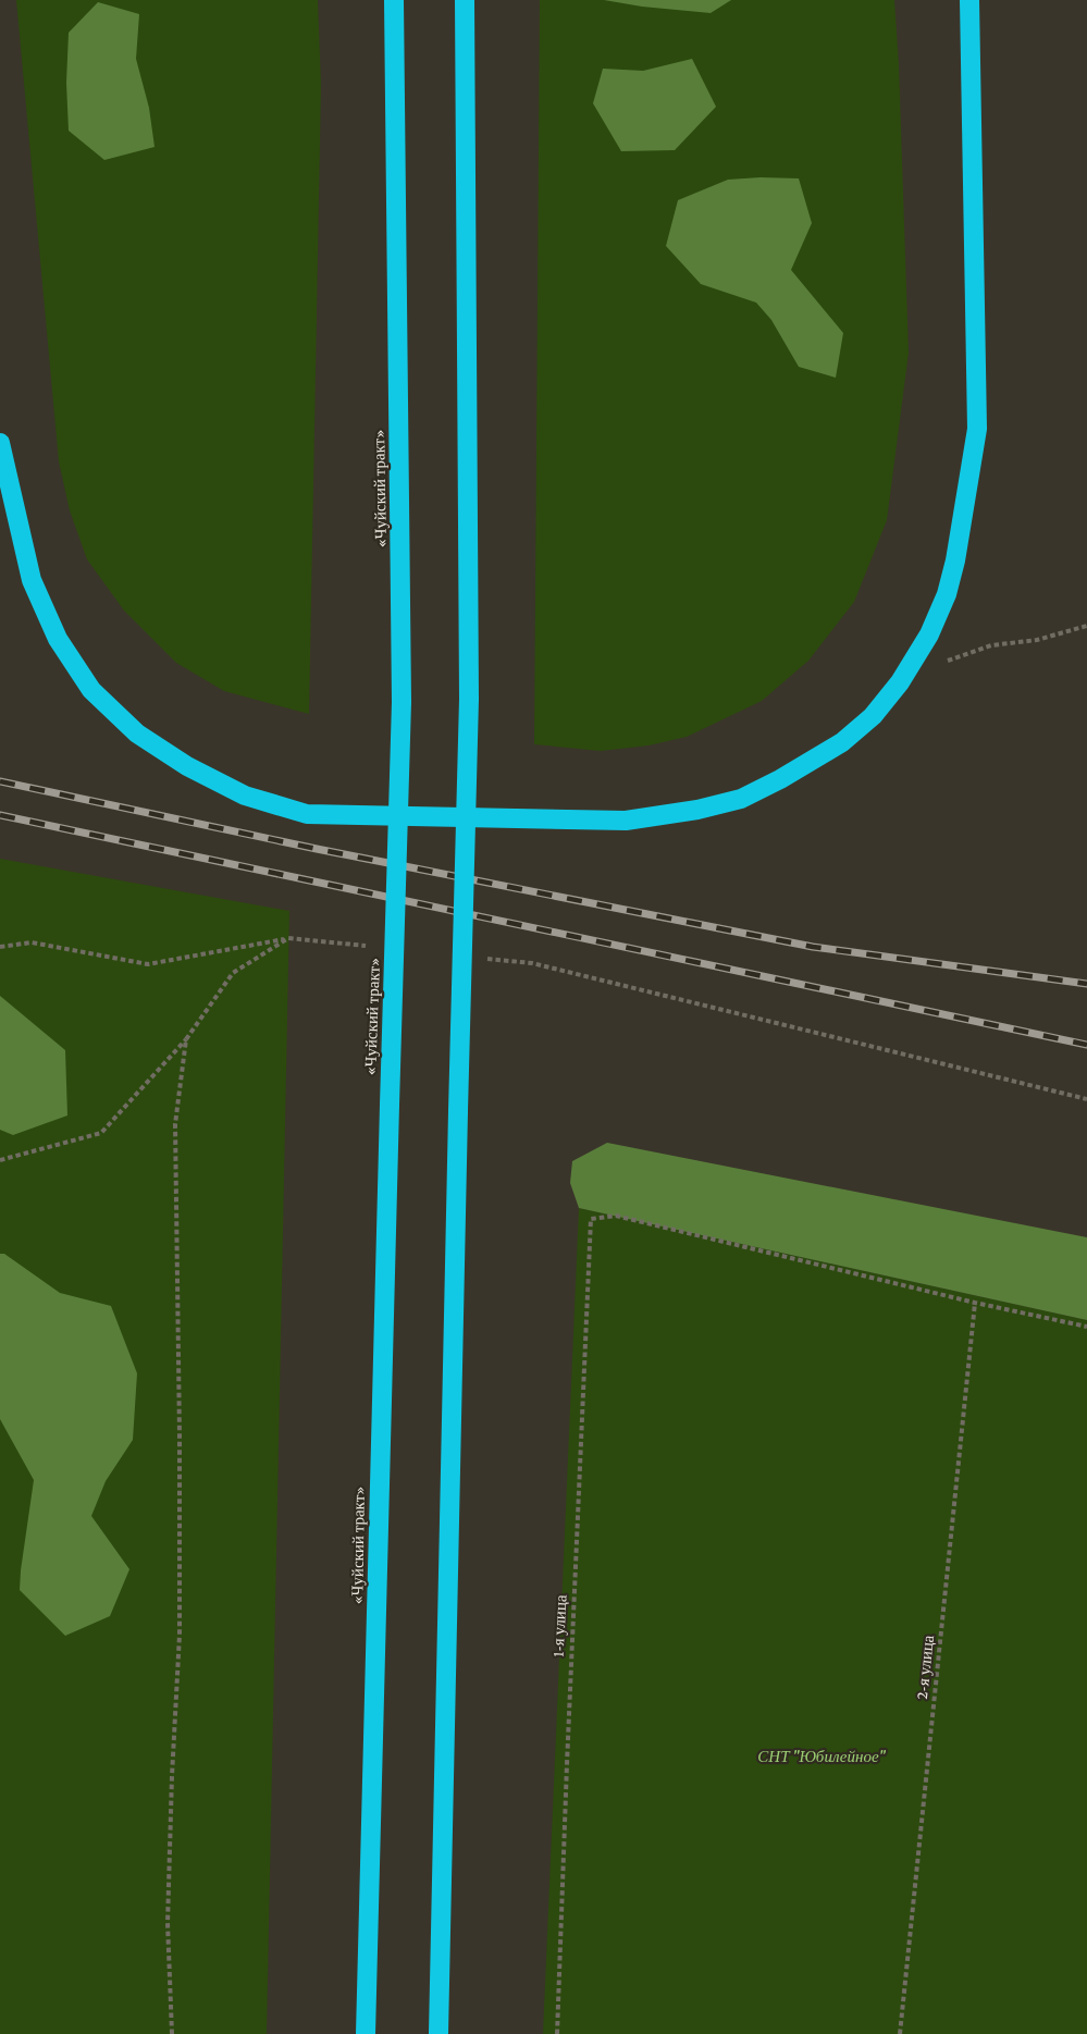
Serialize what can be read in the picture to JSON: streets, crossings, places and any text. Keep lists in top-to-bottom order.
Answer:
{
  "streets": {
    "highway": ["«Чуйский тракт»"],
    "path": ["1-я улица", "2-я улица"]
  },
  "crossings": [
    ["1-я улица", "2-я улица"]
  ],
  "parks": ["СНТ \"Юбилейное\""]
}
